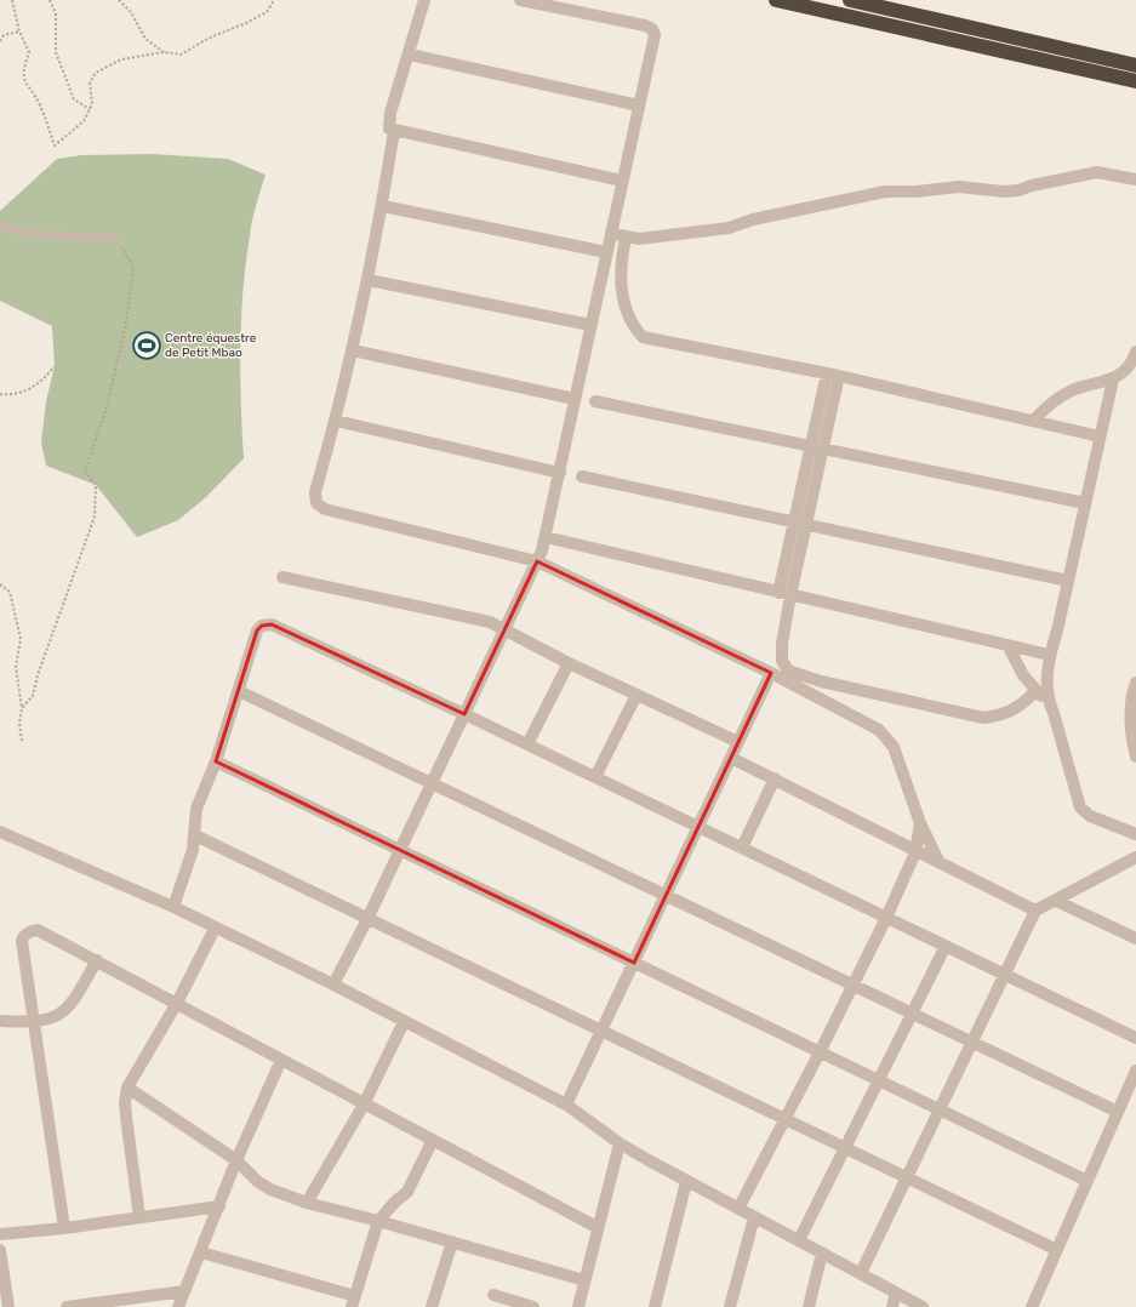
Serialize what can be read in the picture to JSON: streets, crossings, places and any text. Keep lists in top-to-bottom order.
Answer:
{
  "places": {
    "sports": ["Centre équestre de Petit Mbao"]
  }
}
